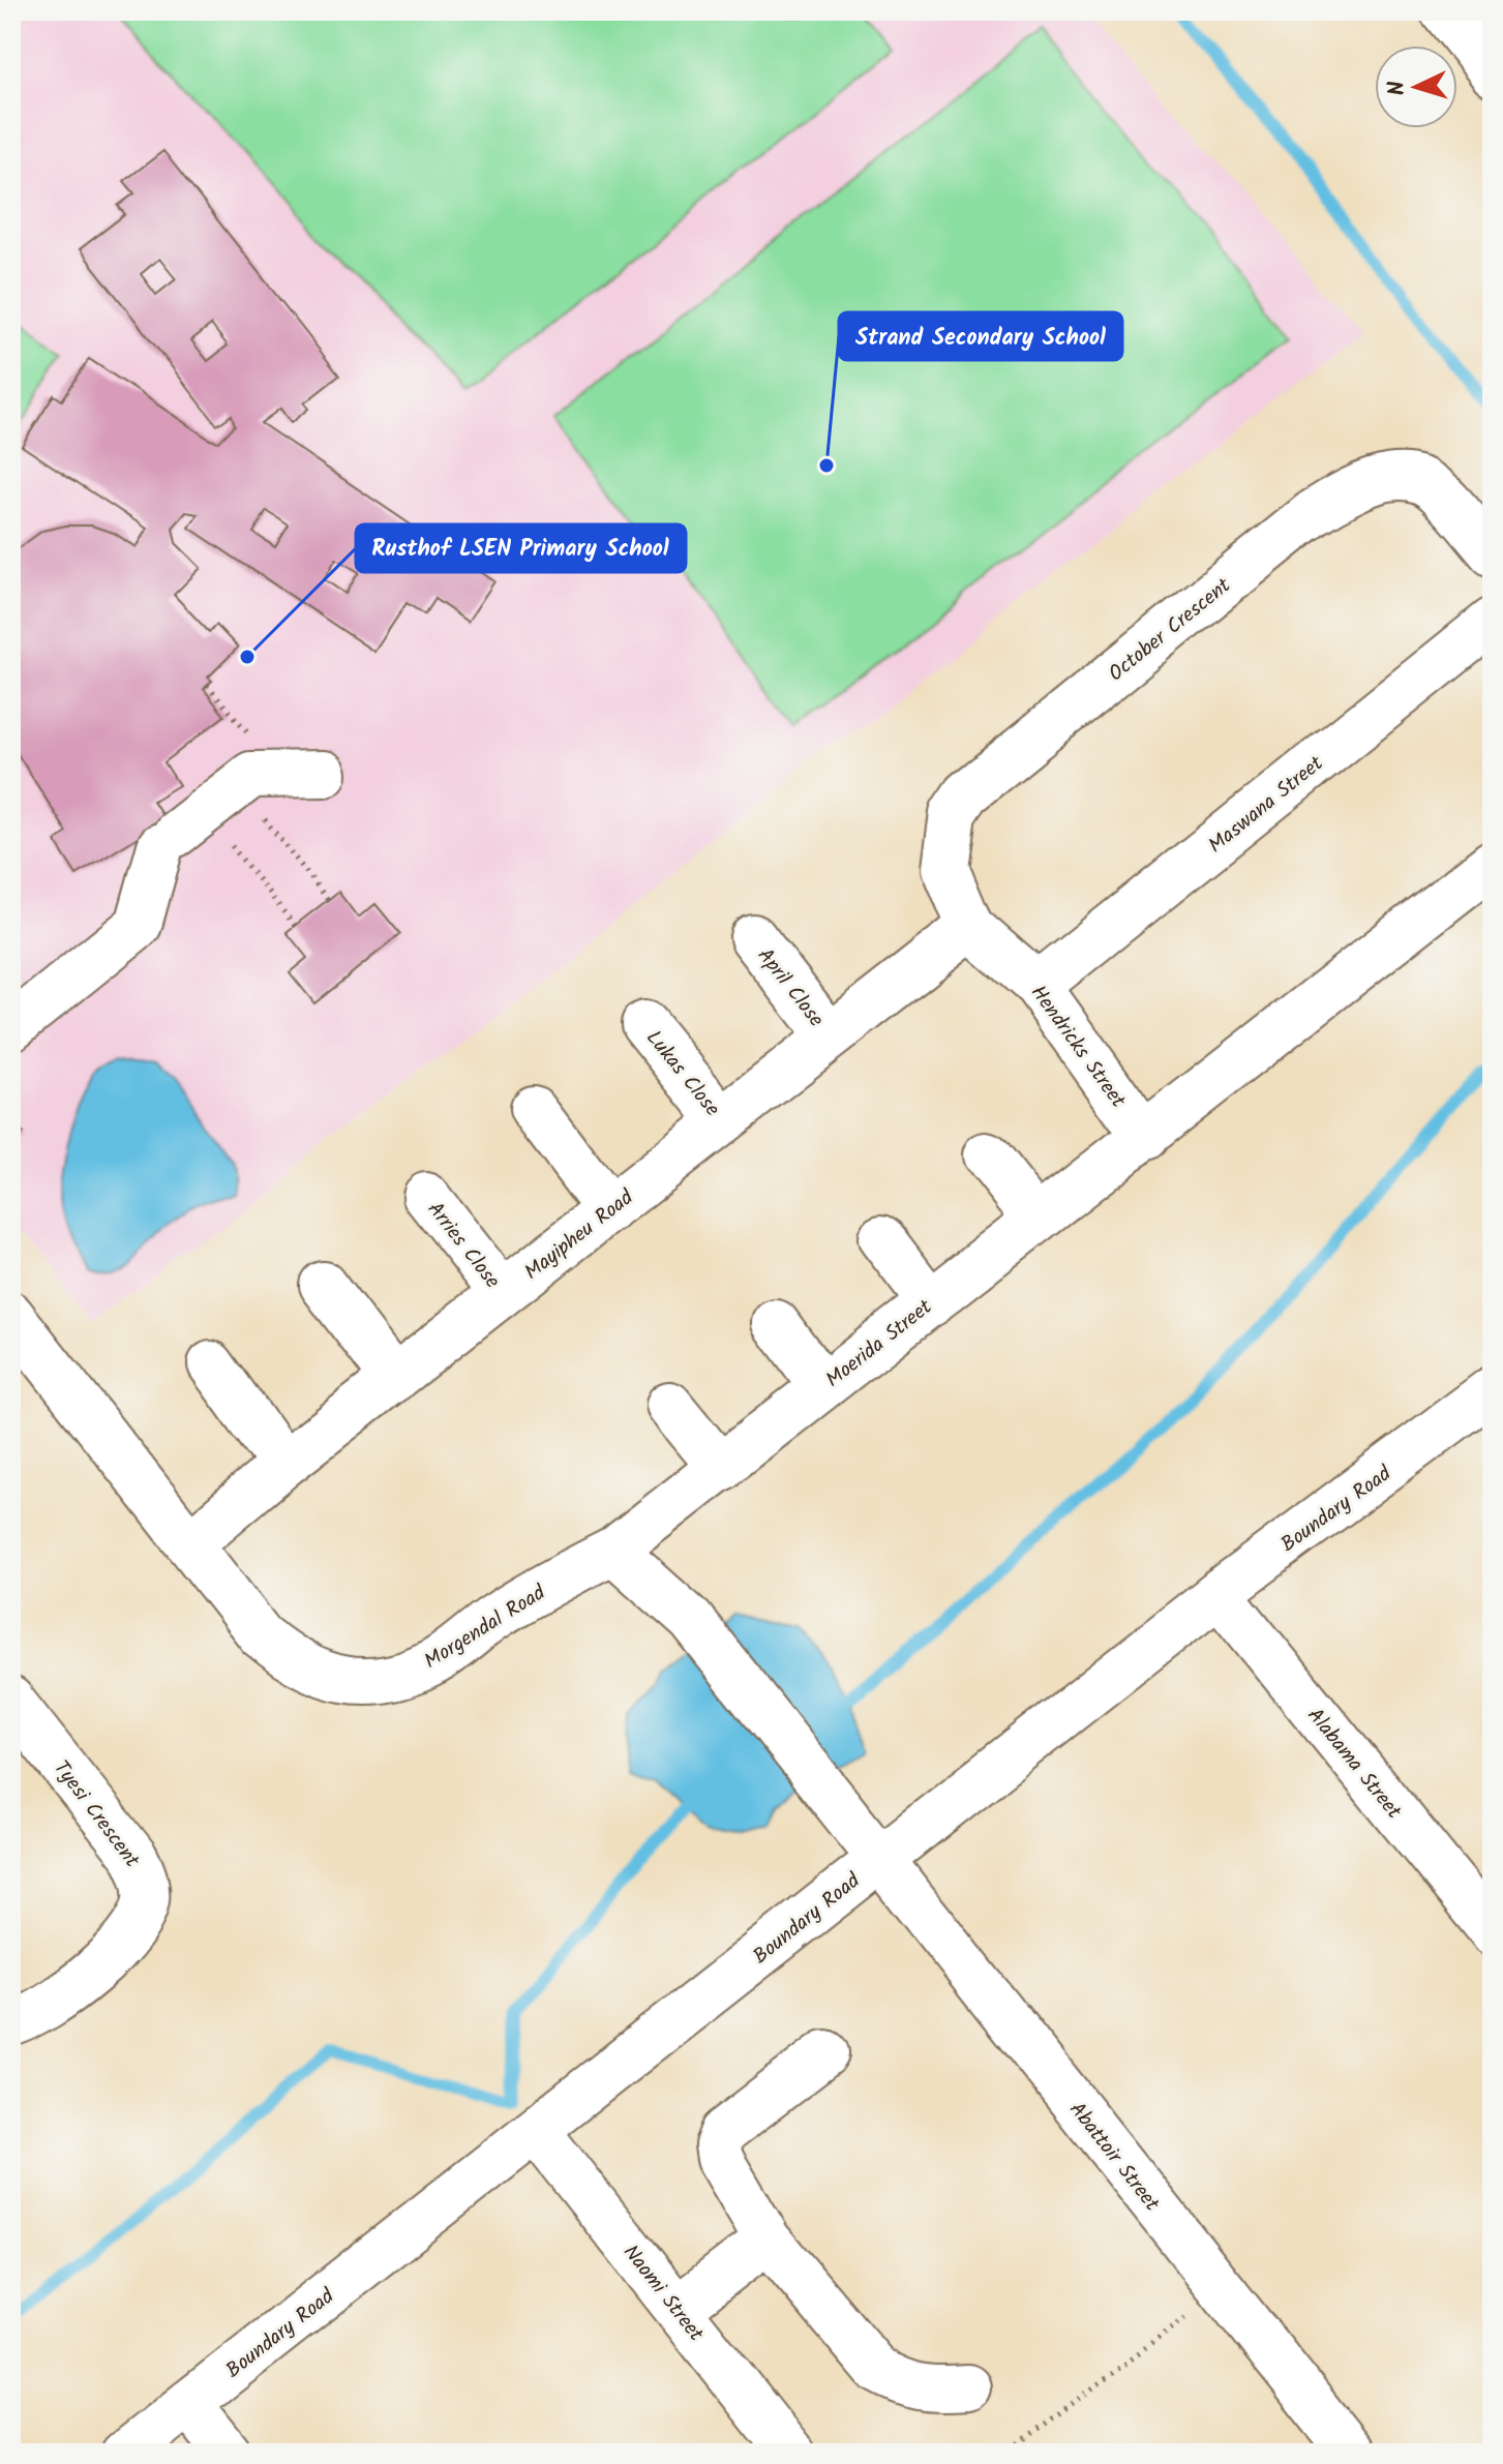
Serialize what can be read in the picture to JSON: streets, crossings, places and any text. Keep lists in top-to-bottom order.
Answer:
{
  "streets": {
    "street": [
      "October Crescent",
      "Maswana Street",
      "April Close",
      "Hendricks Street",
      "Lukas Close",
      "Mayipheu Road",
      "Arries Close",
      "Moerida Street",
      "Boundary Road",
      "Morgendal Road",
      "Alabama Street",
      "Tyesi Crescent",
      "Abattoir Street",
      "Naomi Street"
    ]
  },
  "crossings": [
    ["October Crescent", "Hendricks Street"],
    ["October Crescent", "Mayipheu Road"],
    ["Maswana Street", "Hendricks Street"],
    ["April Close", "Mayipheu Road"],
    ["Hendricks Street", "Mayipheu Road"],
    ["Hendricks Street", "Moerida Street"],
    ["Lukas Close", "Mayipheu Road"],
    ["Mayipheu Road", "Arries Close"],
    ["Mayipheu Road", "Morgendal Road"],
    ["Moerida Street", "Morgendal Road"],
    ["Boundary Road", "Alabama Street"],
    ["Boundary Road", "Abattoir Street"],
    ["Boundary Road", "Naomi Street"]
  ],
  "places": ["Strand Secondary School", "Rusthof LSEN Primary School"],
  "north": "left"
}
